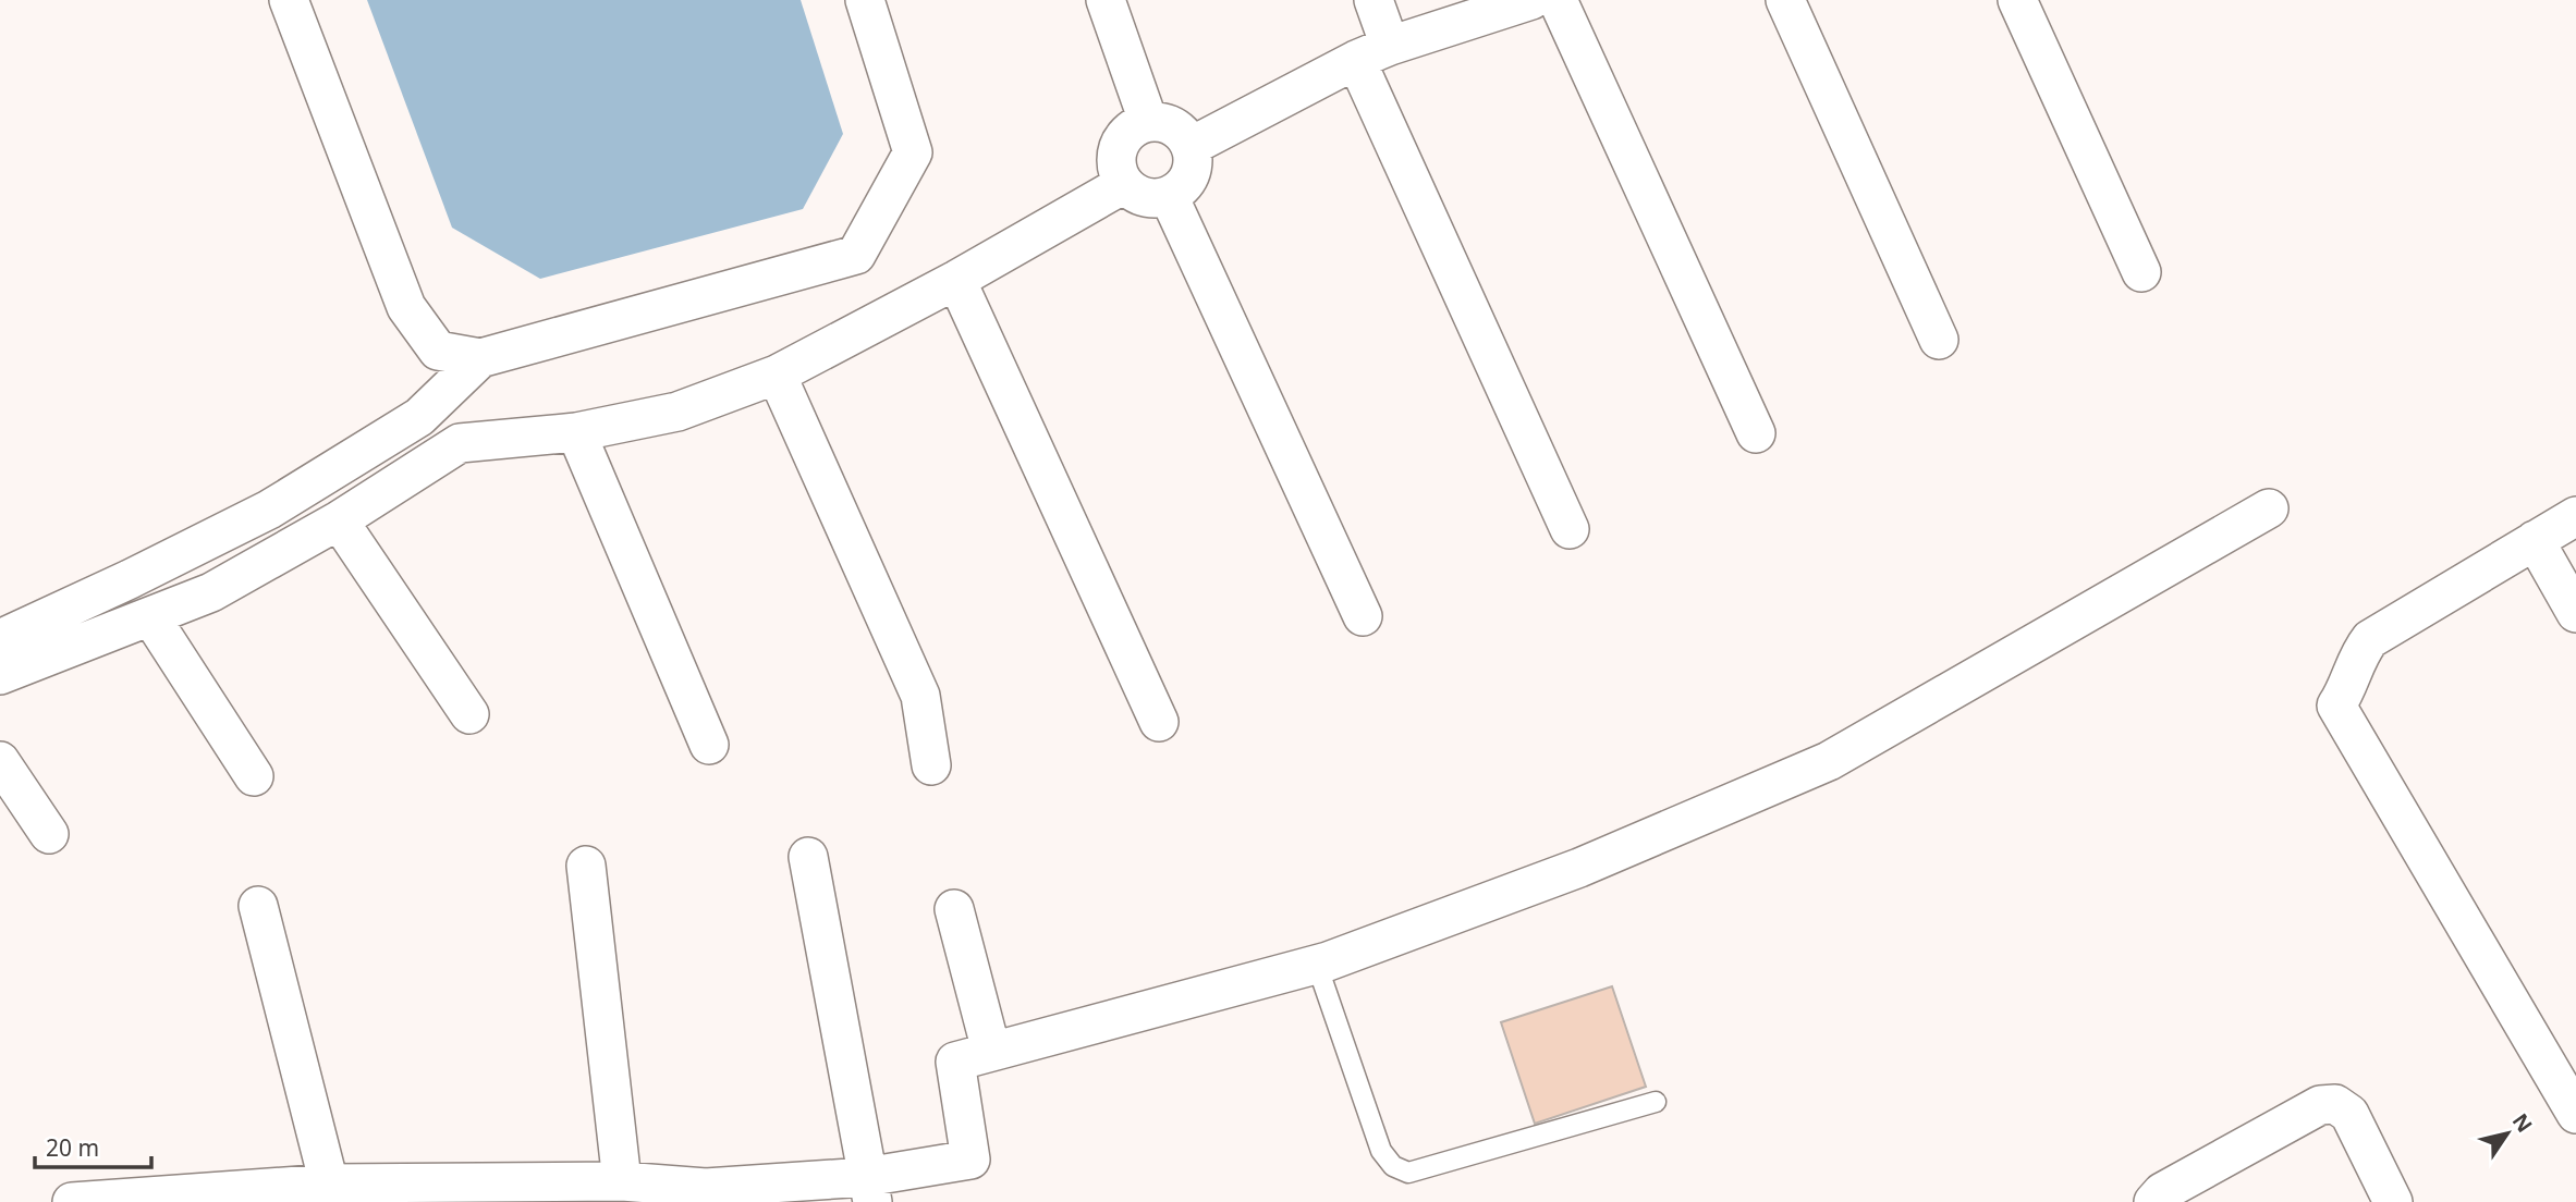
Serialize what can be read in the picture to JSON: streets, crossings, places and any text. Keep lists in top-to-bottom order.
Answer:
{
  "scale_bar": "20 m",
  "north": "top right"
}
